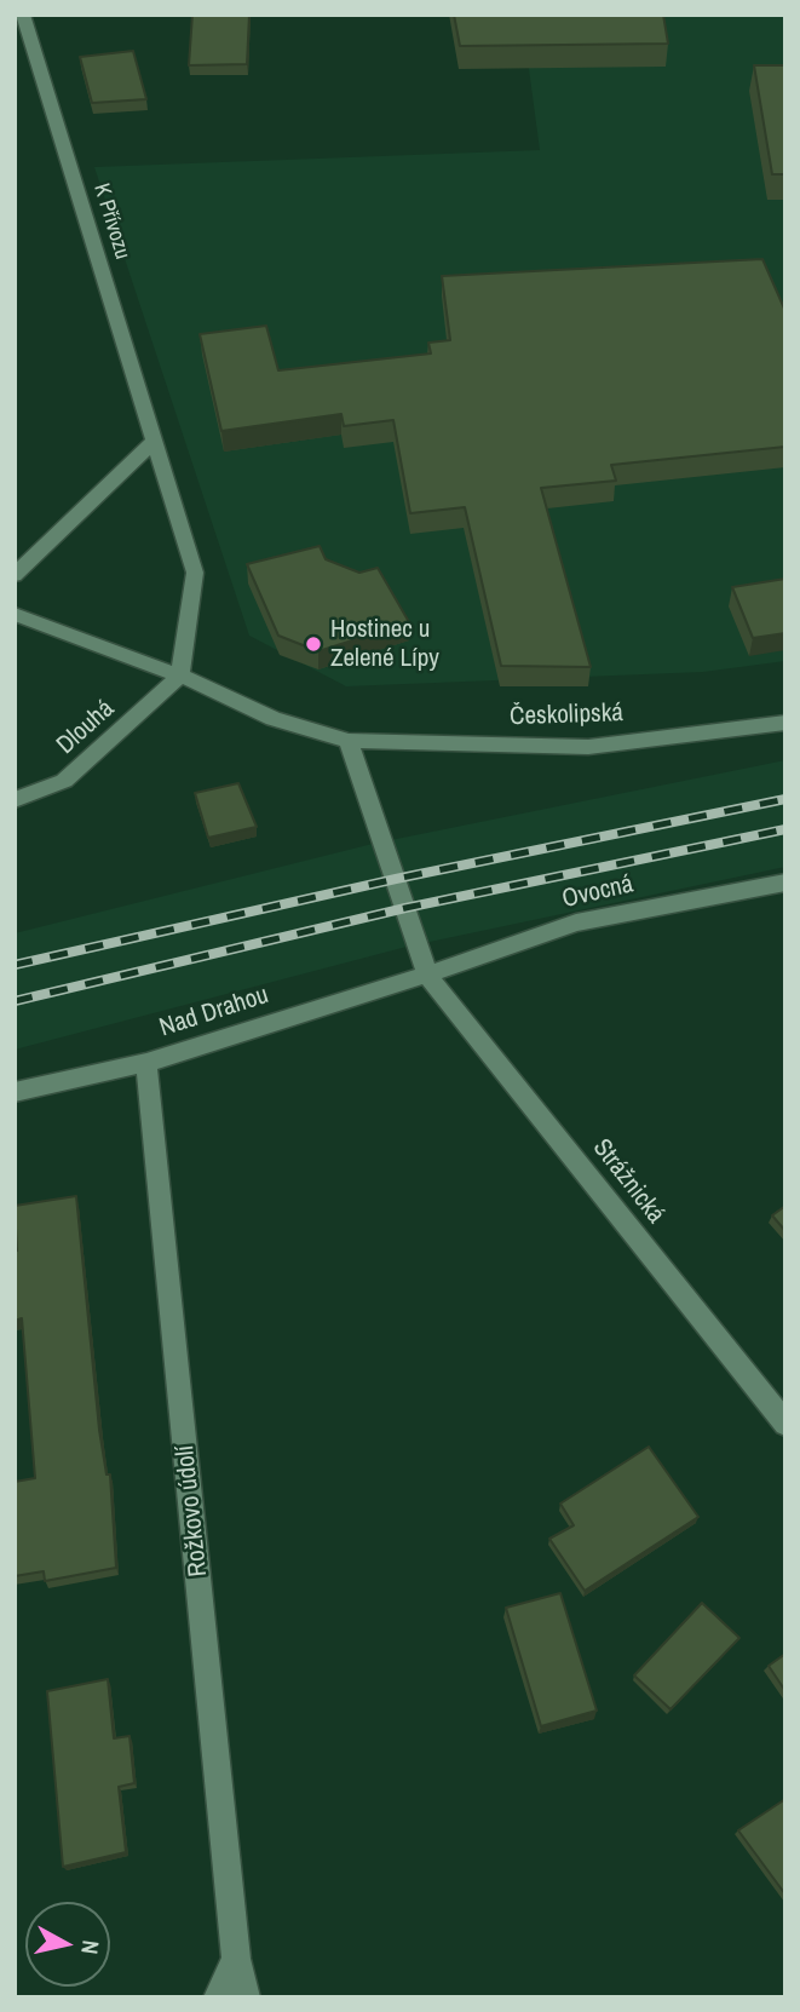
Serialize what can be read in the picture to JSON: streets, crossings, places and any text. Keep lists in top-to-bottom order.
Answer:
{
  "streets": {
    "street": [
      "K Přívozu",
      "Českolipská",
      "Dlouhá",
      "Ovocná",
      "Nad Drahou",
      "Strážnická",
      "Rožkovo údolí"
    ]
  },
  "crossings": [
    ["K Přívozu", "Českolipská"],
    ["K Přívozu", "Dlouhá"],
    ["Českolipská", "Dlouhá"],
    ["Ovocná", "Nad Drahou"],
    ["Ovocná", "Strážnická"],
    ["Nad Drahou", "Strážnická"],
    ["Nad Drahou", "Rožkovo údolí"]
  ],
  "places": ["Hostinec u Zelené Lípy"],
  "north": "right"
}
